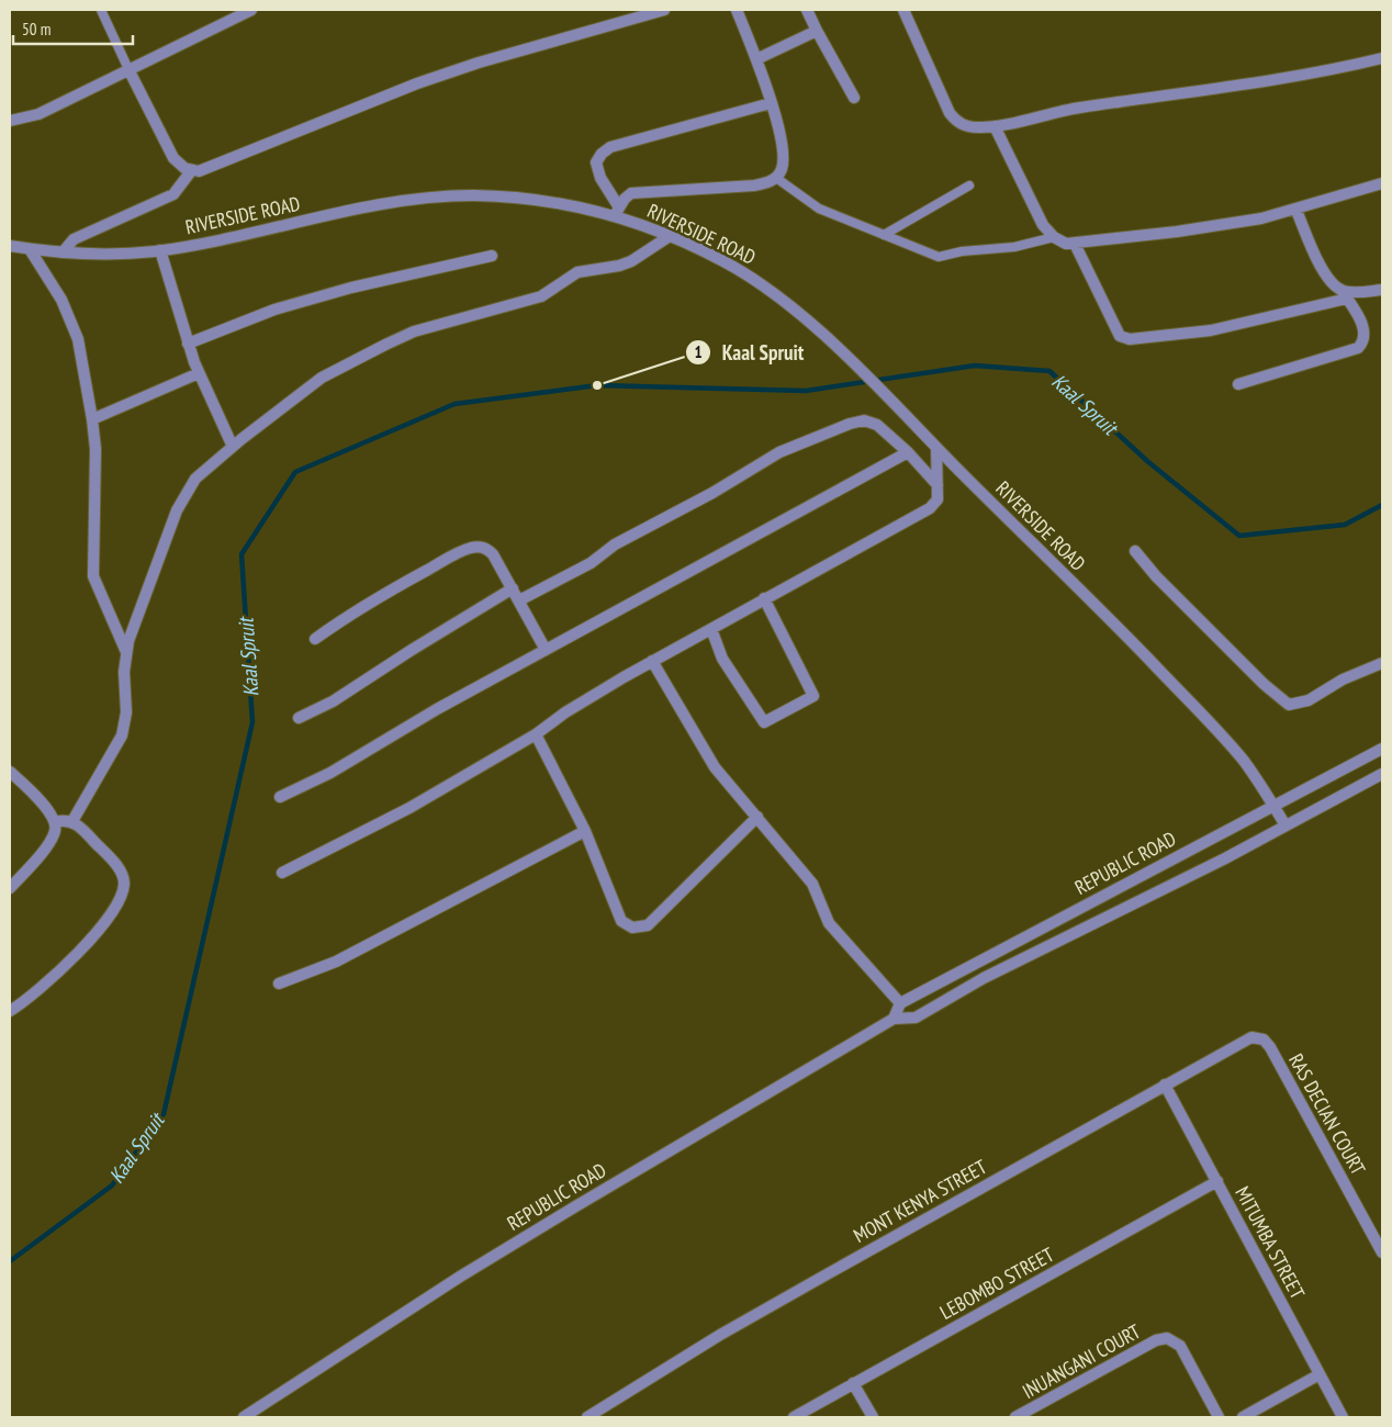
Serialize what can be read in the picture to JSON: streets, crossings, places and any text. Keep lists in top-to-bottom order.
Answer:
{
  "streets": {
    "street": [
      "RIVERSIDE ROAD",
      "REPUBLIC ROAD",
      "RAS DECIAN COURT",
      "MONT KENYA STREET",
      "MITUMBA STREET",
      "LEBOMBO STREET",
      "INUANGANI COURT"
    ]
  },
  "crossings": [
    ["RIVERSIDE ROAD", "REPUBLIC ROAD"],
    ["RAS DECIAN COURT", "MONT KENYA STREET"],
    ["MONT KENYA STREET", "MITUMBA STREET"],
    ["MITUMBA STREET", "LEBOMBO STREET"]
  ],
  "water": ["Kaal Spruit"],
  "places": ["Kaal Spruit"],
  "scale_bar": "50 m"
}
